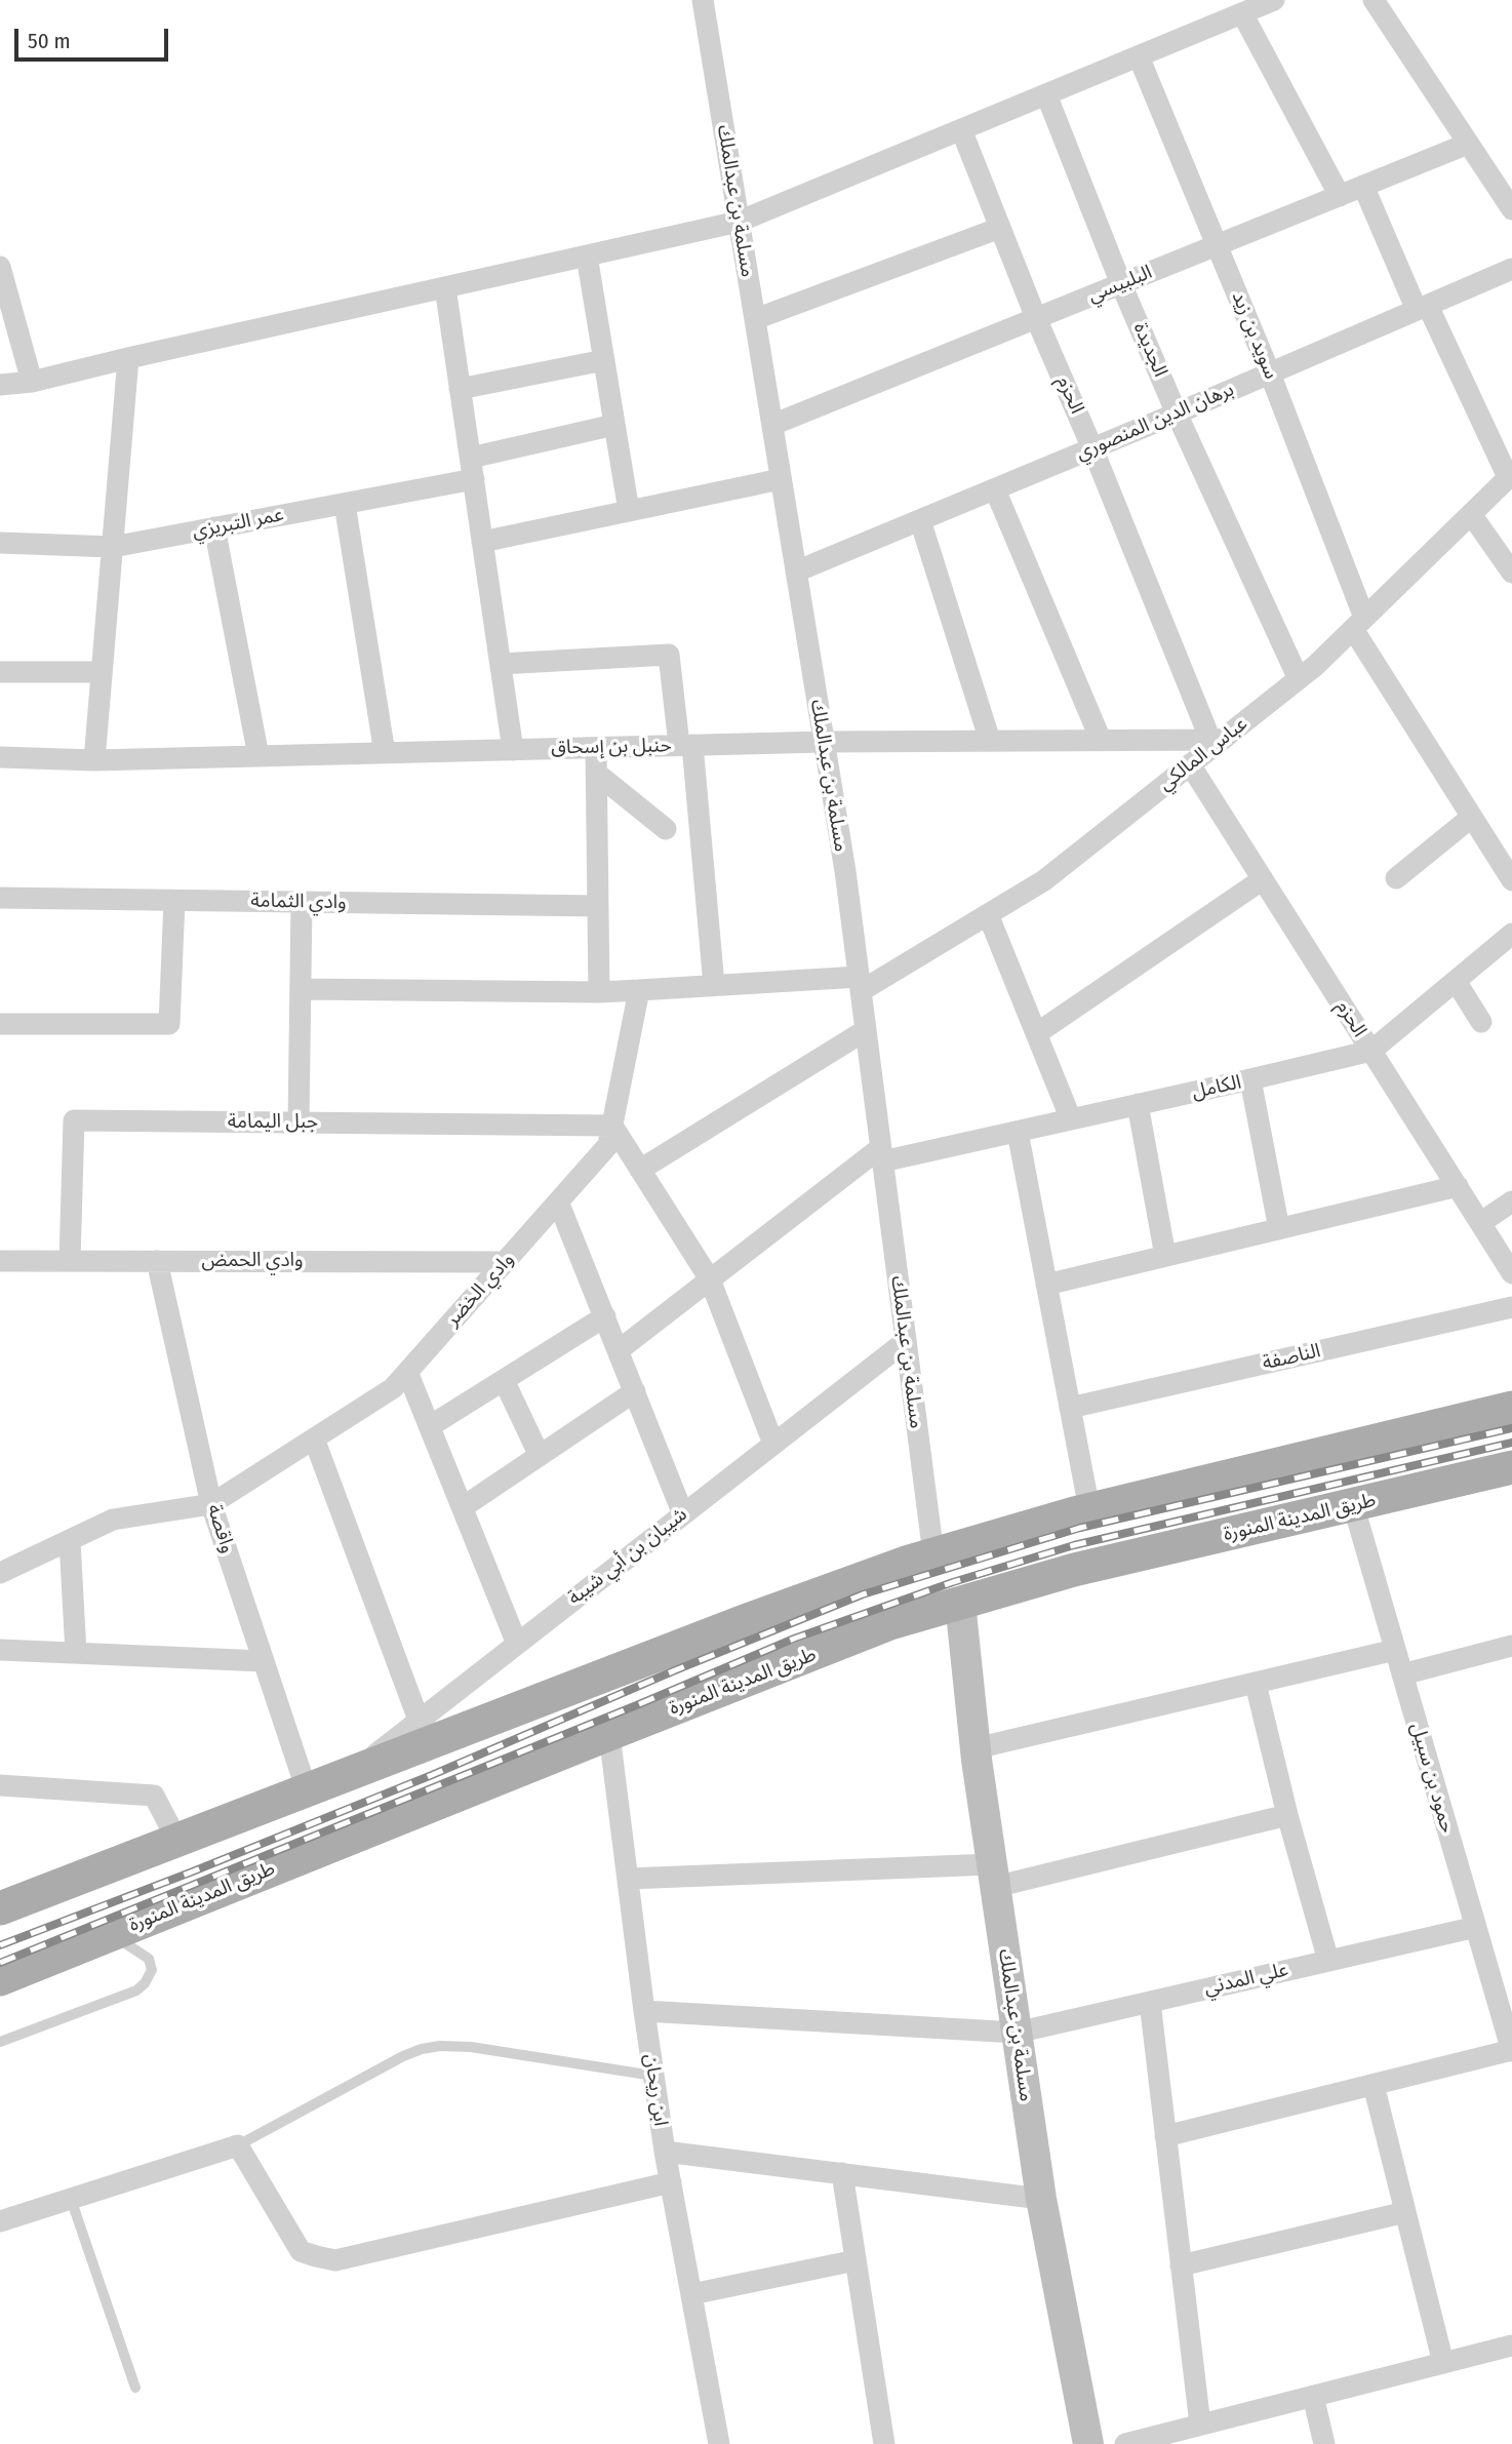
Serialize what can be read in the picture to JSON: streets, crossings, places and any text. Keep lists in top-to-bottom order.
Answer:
{
  "streets": {
    "main road": ["مسلمة بن عبدالملك", "طريق المدينة المنورة"],
    "street": [
      "البلبيسي",
      "سويد بن زيد",
      "الجديدة",
      "الحزم",
      "برهان الدين المنصوري",
      "عمر التبريزي",
      "حنبل بن إسحاق",
      "عباس المالكي",
      "وادي الثمامة",
      "الكامل",
      "جبل اليمامة",
      "وادي الحمض",
      "وادي الخضر",
      "الناصفة",
      "واقصة",
      "شيبان بن أبي شيبة",
      "حمود بن سبيل",
      "علي المدني",
      "ابن ريحان"
    ]
  },
  "crossings": [
    ["مسلمة بن عبدالملك", "البلبيسي"],
    ["مسلمة بن عبدالملك", "برهان الدين المنصوري"],
    ["مسلمة بن عبدالملك", "حنبل بن إسحاق"],
    ["مسلمة بن عبدالملك", "عباس المالكي"],
    ["مسلمة بن عبدالملك", "الكامل"],
    ["مسلمة بن عبدالملك", "طريق المدينة المنورة"],
    ["مسلمة بن عبدالملك", "شيبان بن أبي شيبة"],
    ["مسلمة بن عبدالملك", "علي المدني"],
    ["البلبيسي", "سويد بن زيد"],
    ["البلبيسي", "الجديدة"],
    ["البلبيسي", "الحزم"],
    ["سويد بن زيد", "برهان الدين المنصوري"],
    ["سويد بن زيد", "عباس المالكي"],
    ["الجديدة", "برهان الدين المنصوري"],
    ["الجديدة", "عباس المالكي"],
    ["الحزم", "برهان الدين المنصوري"],
    ["الحزم", "حنبل بن إسحاق"],
    ["الحزم", "عباس المالكي"],
    ["الحزم", "الكامل"],
    ["حنبل بن إسحاق", "عباس المالكي"],
    ["جبل اليمامة", "وادي الحمض"],
    ["جبل اليمامة", "وادي الخضر"],
    ["وادي الحمض", "وادي الخضر"],
    ["وادي الحمض", "واقصة"],
    ["وادي الخضر", "واقصة"],
    ["طريق المدينة المنورة", "حمود بن سبيل"],
    ["طريق المدينة المنورة", "ابن ريحان"],
    ["حمود بن سبيل", "علي المدني"],
    ["علي المدني", "ابن ريحان"]
  ],
  "scale_bar": "50 m"
}
